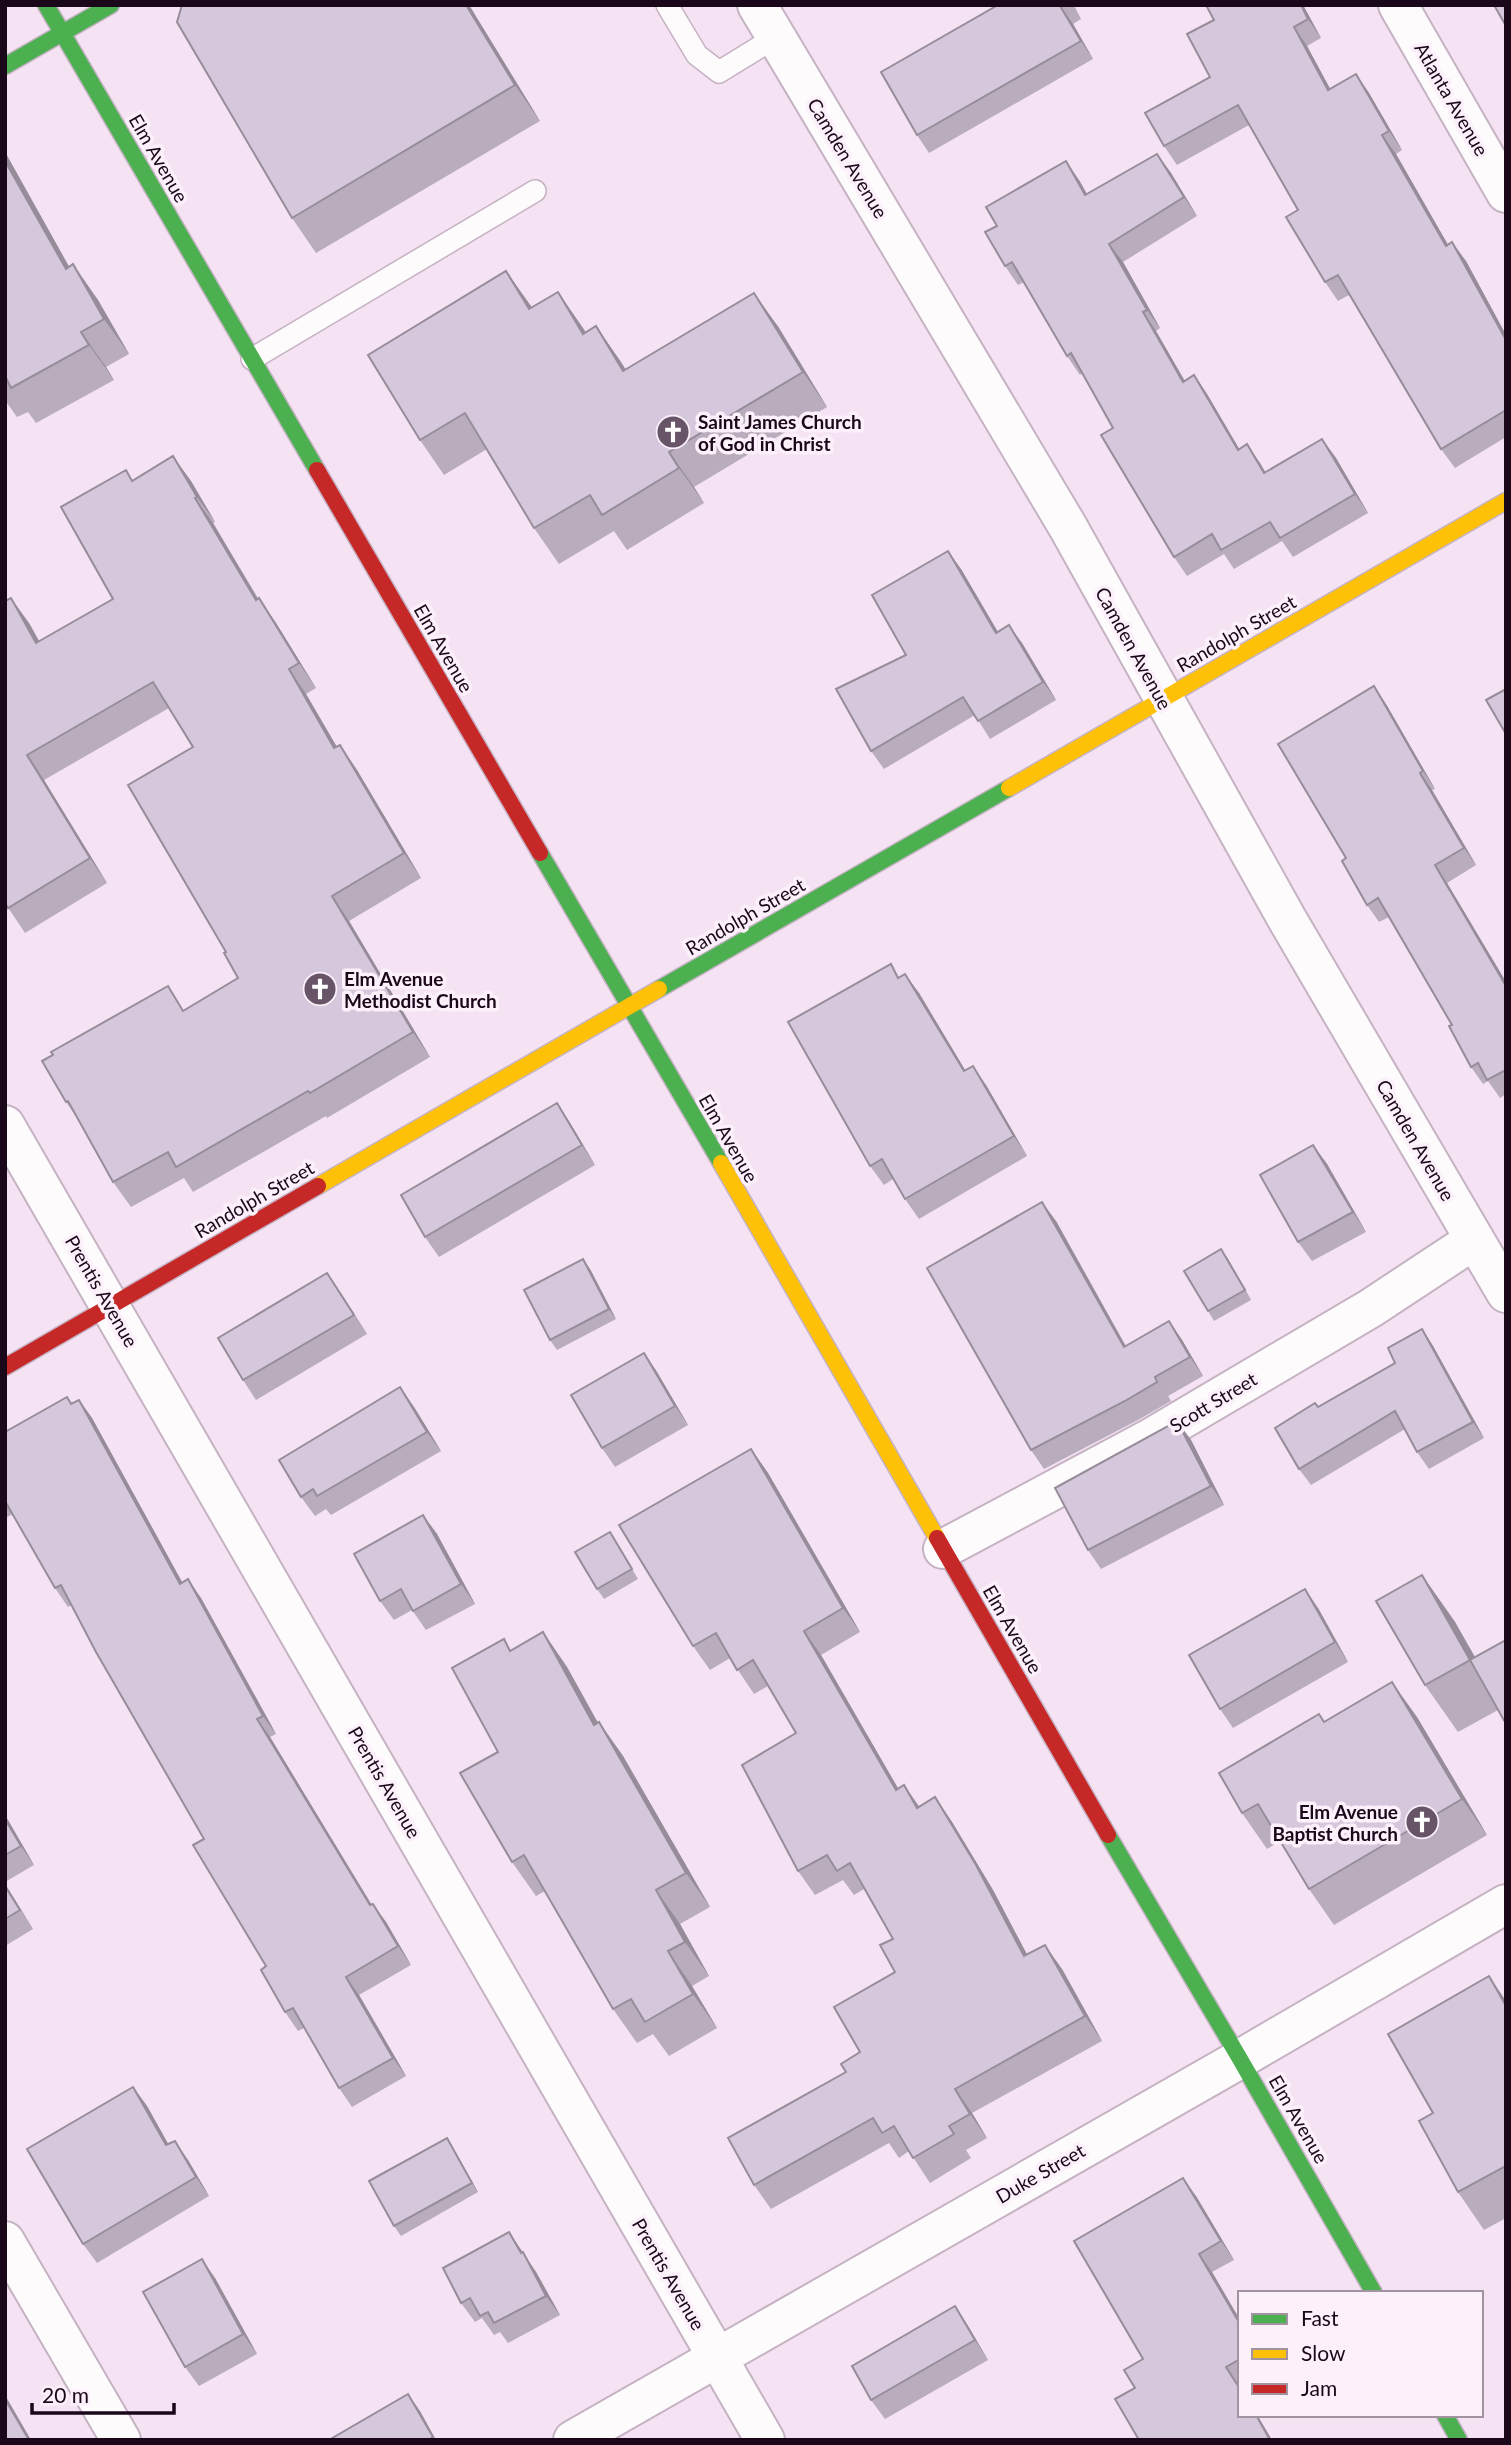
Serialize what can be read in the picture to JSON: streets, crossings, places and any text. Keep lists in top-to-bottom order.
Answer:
{
  "streets": {
    "main road": ["Elm Avenue", "Randolph Street"],
    "street": [
      "Atlanta Avenue",
      "Camden Avenue",
      "Prentis Avenue",
      "Scott Street",
      "Duke Street"
    ]
  },
  "crossings": [
    ["Elm Avenue", "Randolph Street"],
    ["Elm Avenue", "Scott Street"],
    ["Elm Avenue", "Duke Street"],
    ["Camden Avenue", "Randolph Street"],
    ["Camden Avenue", "Scott Street"],
    ["Randolph Street", "Prentis Avenue"],
    ["Prentis Avenue", "Duke Street"]
  ],
  "places": {
    "church": ["Saint James Church of God in Christ", "Elm Avenue Methodist Church", "Elm Avenue Baptist Church"]
  },
  "legend": ["Fast", "Slow", "Jam"],
  "scale_bar": "20 m"
}
